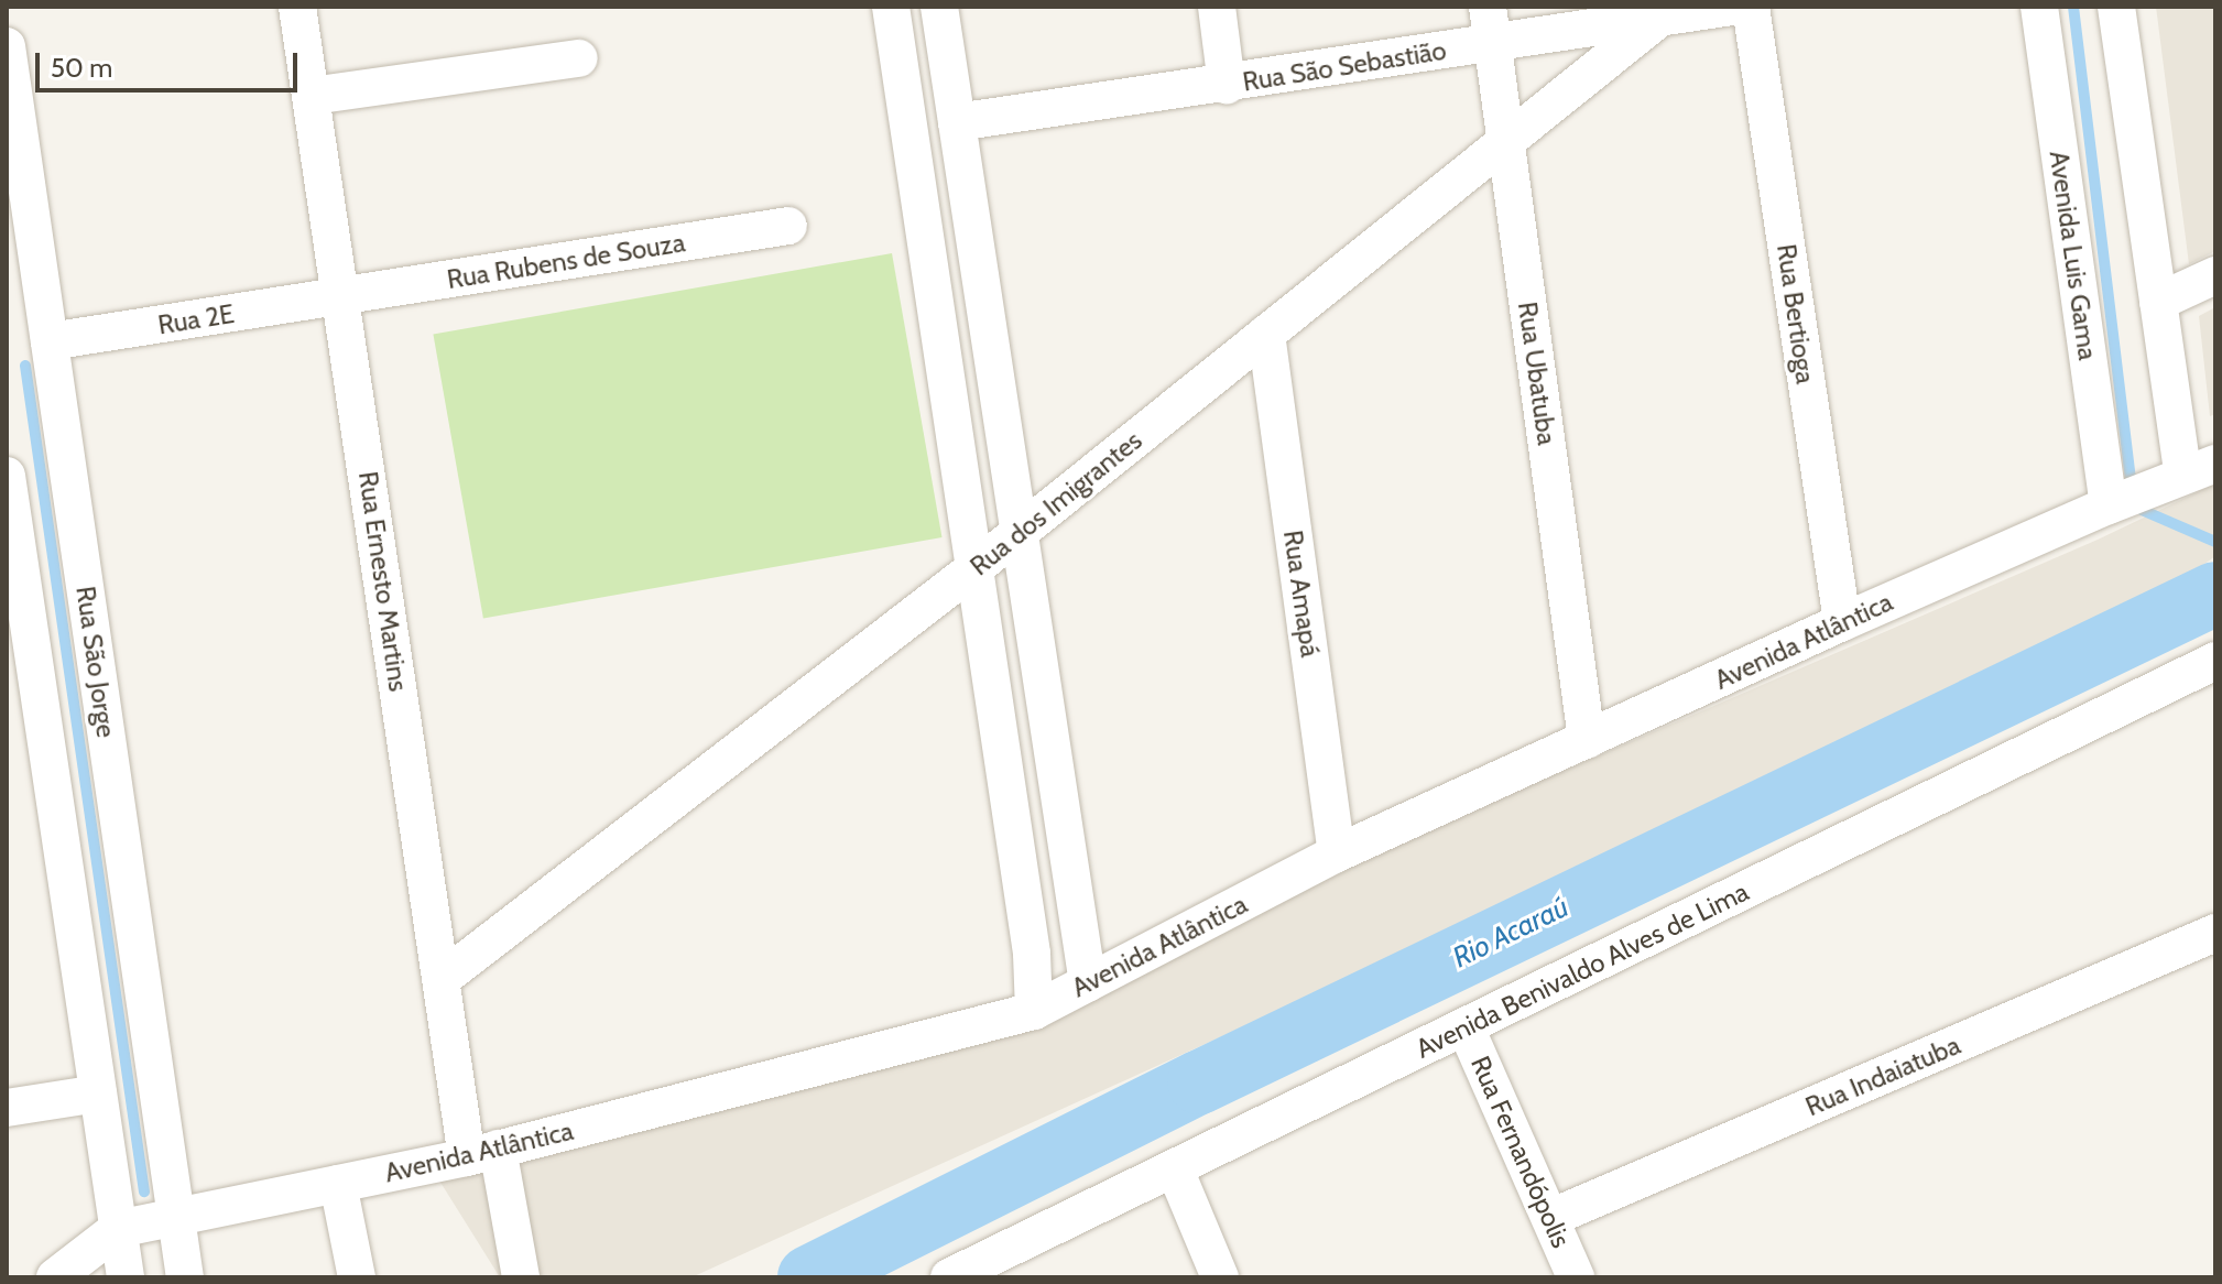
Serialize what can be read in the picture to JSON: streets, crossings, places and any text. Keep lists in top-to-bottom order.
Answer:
{
  "streets": {
    "street": [
      "Rua São Sebastião",
      "Avenida Luis Gama",
      "Rua Rubens de Souza",
      "Rua Bertioga",
      "Rua 2E",
      "Rua Ubatuba",
      "Rua dos Imigrantes",
      "Rua Ernesto Martins",
      "Rua Amapá",
      "Avenida Atlântica",
      "Rua São Jorge",
      "Avenida Benivaldo Alves de Lima",
      "Rua Indaiatuba",
      "Rua Fernandópolis"
    ]
  },
  "crossings": [
    ["Rua São Sebastião", "Rua Ubatuba"],
    ["Rua São Sebastião", "Rua dos Imigrantes"],
    ["Avenida Luis Gama", "Avenida Atlântica"],
    ["Rua Rubens de Souza", "Rua 2E"],
    ["Rua Rubens de Souza", "Rua Ernesto Martins"],
    ["Rua Bertioga", "Avenida Atlântica"],
    ["Rua 2E", "Rua Ernesto Martins"],
    ["Rua 2E", "Rua São Jorge"],
    ["Rua Ubatuba", "Rua dos Imigrantes"],
    ["Rua Ubatuba", "Avenida Atlântica"],
    ["Rua dos Imigrantes", "Rua Ernesto Martins"],
    ["Rua dos Imigrantes", "Rua Amapá"],
    ["Rua Ernesto Martins", "Avenida Atlântica"],
    ["Rua Amapá", "Avenida Atlântica"],
    ["Avenida Atlântica", "Rua São Jorge"],
    ["Avenida Benivaldo Alves de Lima", "Rua Fernandópolis"],
    ["Rua Indaiatuba", "Rua Fernandópolis"]
  ],
  "water": ["Rio Acaraú"],
  "scale_bar": "50 m"
}
